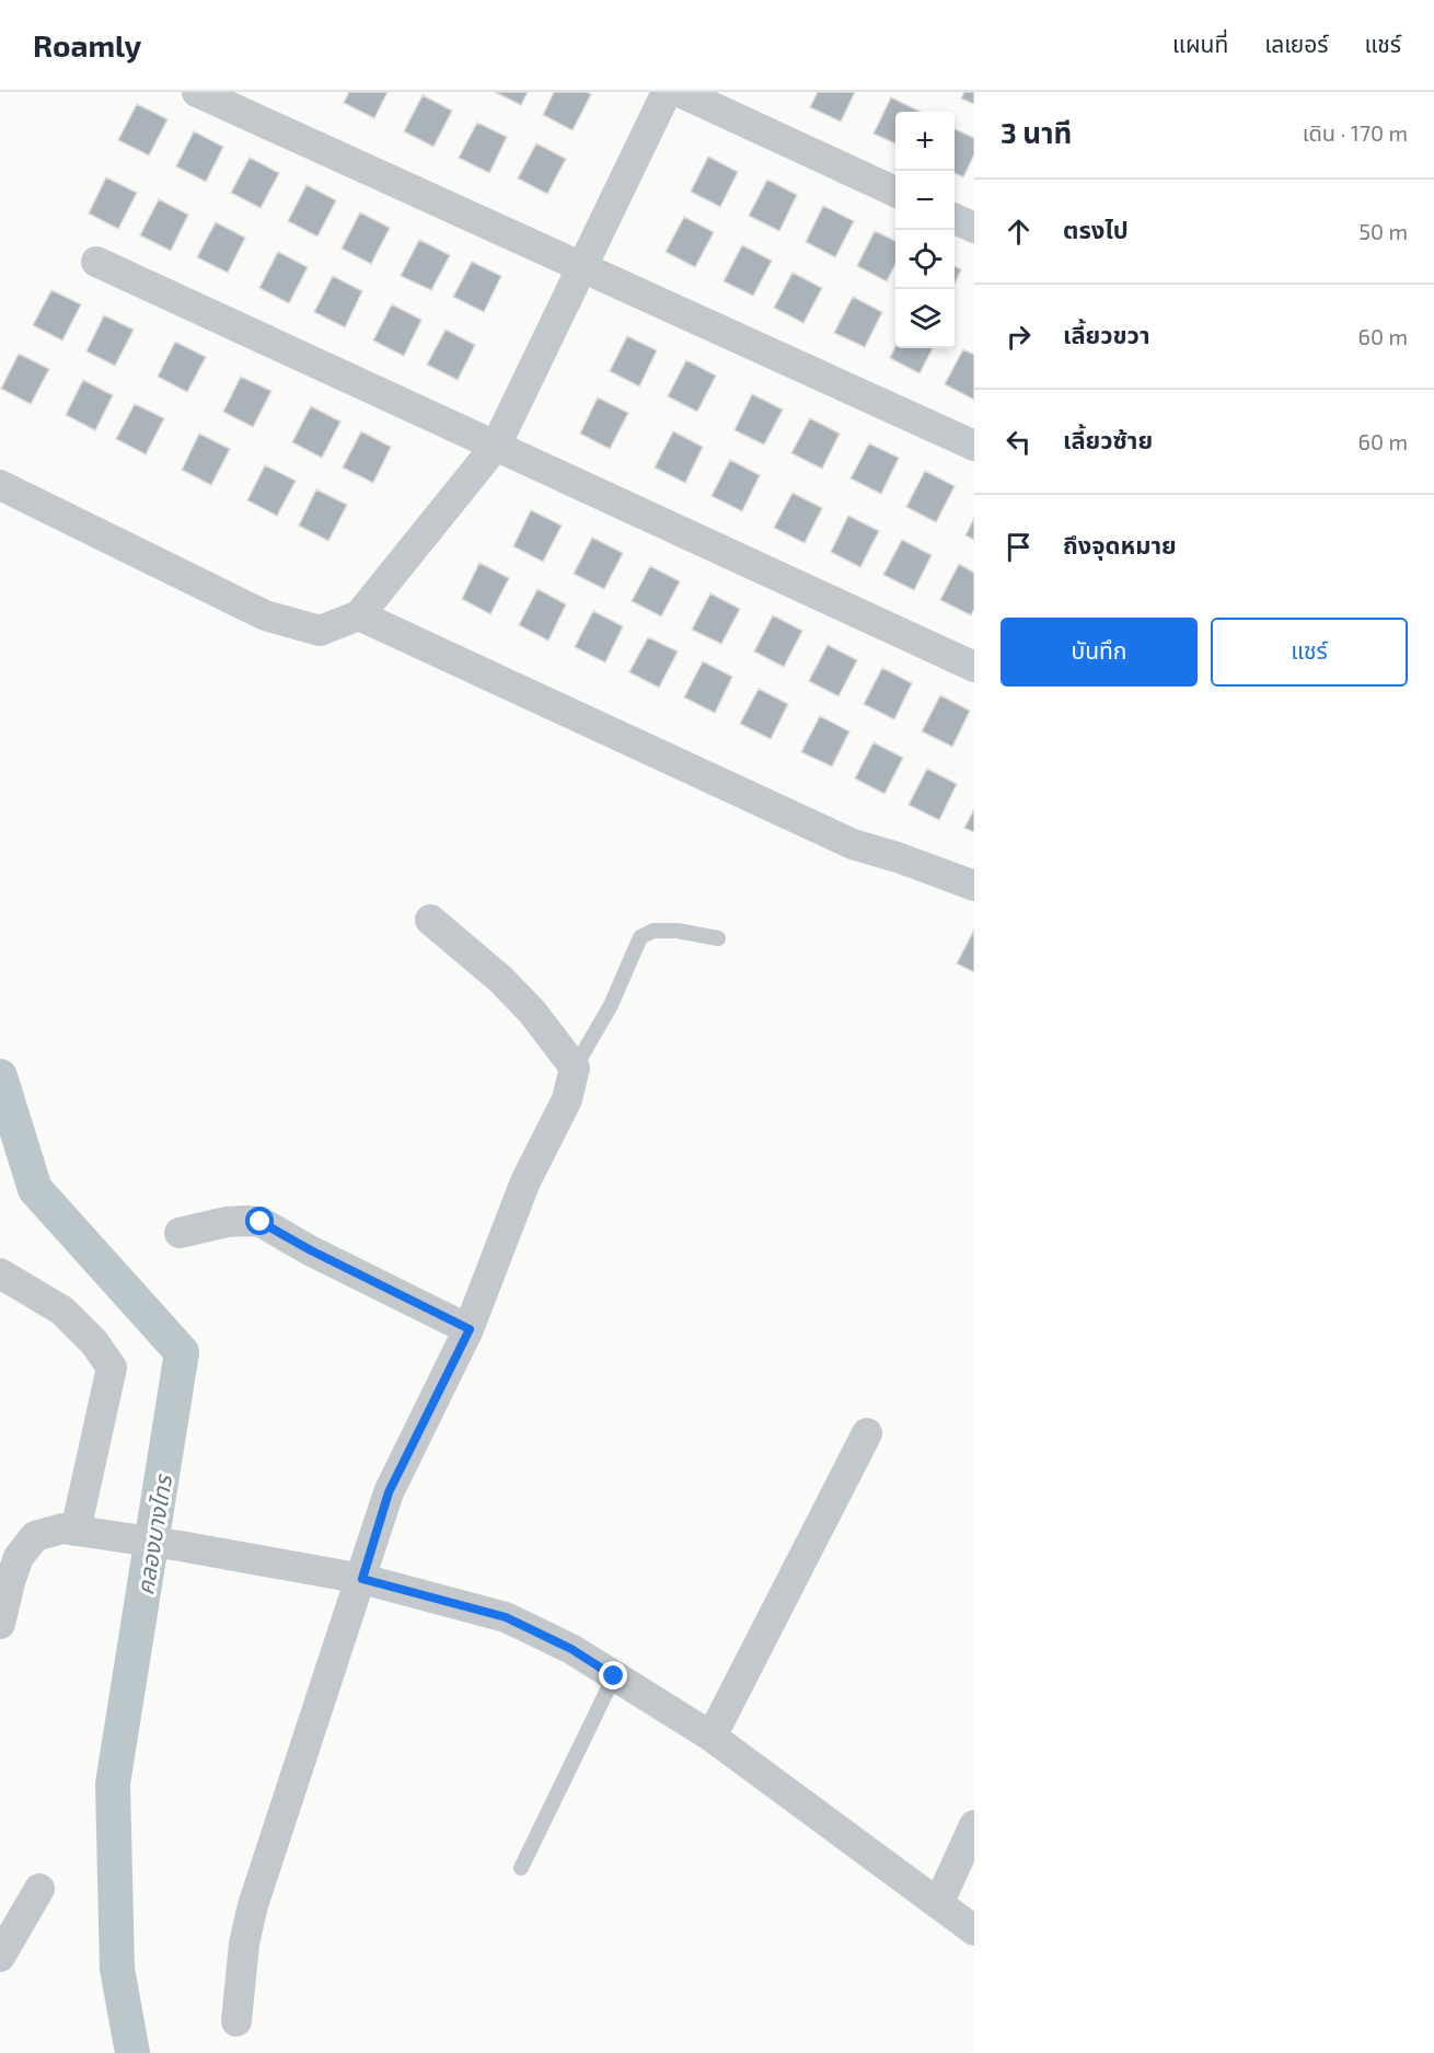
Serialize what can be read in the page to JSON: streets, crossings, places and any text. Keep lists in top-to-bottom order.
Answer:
{
  "water": ["คลองบางไทร"],
  "page": {
    "header": "Roamly",
    "nav": ["แผนที่", "เลเยอร์", "แชร์"],
    "heading": ["3 นาที", "เดิน · 170 m"],
    "map_buttons": ["+", "−"],
    "list": [
      ["ตรงไป", "50 m"],
      ["เลี้ยวขวา", "60 m"],
      ["เลี้ยวซ้าย", "60 m"],
      "ถึงจุดหมาย"
    ],
    "buttons": ["บันทึก", "แชร์"]
  }
}
